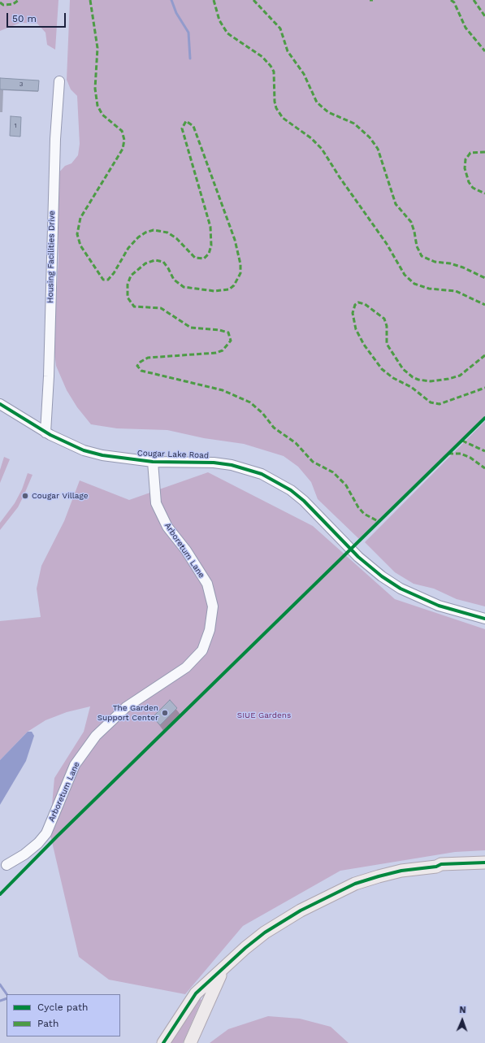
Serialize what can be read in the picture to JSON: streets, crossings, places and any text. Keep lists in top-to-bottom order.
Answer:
{
  "streets": {
    "street": ["Housing Facilities Drive", "Cougar Lake Road", "Arboretum Lane"]
  },
  "crossings": [
    ["Housing Facilities Drive", "Cougar Lake Road"],
    ["Cougar Lake Road", "Arboretum Lane"]
  ],
  "parks": ["SIUE Gardens"],
  "places": ["Cougar Village", "The Garden Support Center"],
  "house_numbers": ["3", "1"],
  "legend": ["Cycle path", "Path"],
  "scale_bar": "50 m",
  "north": "top"
}
